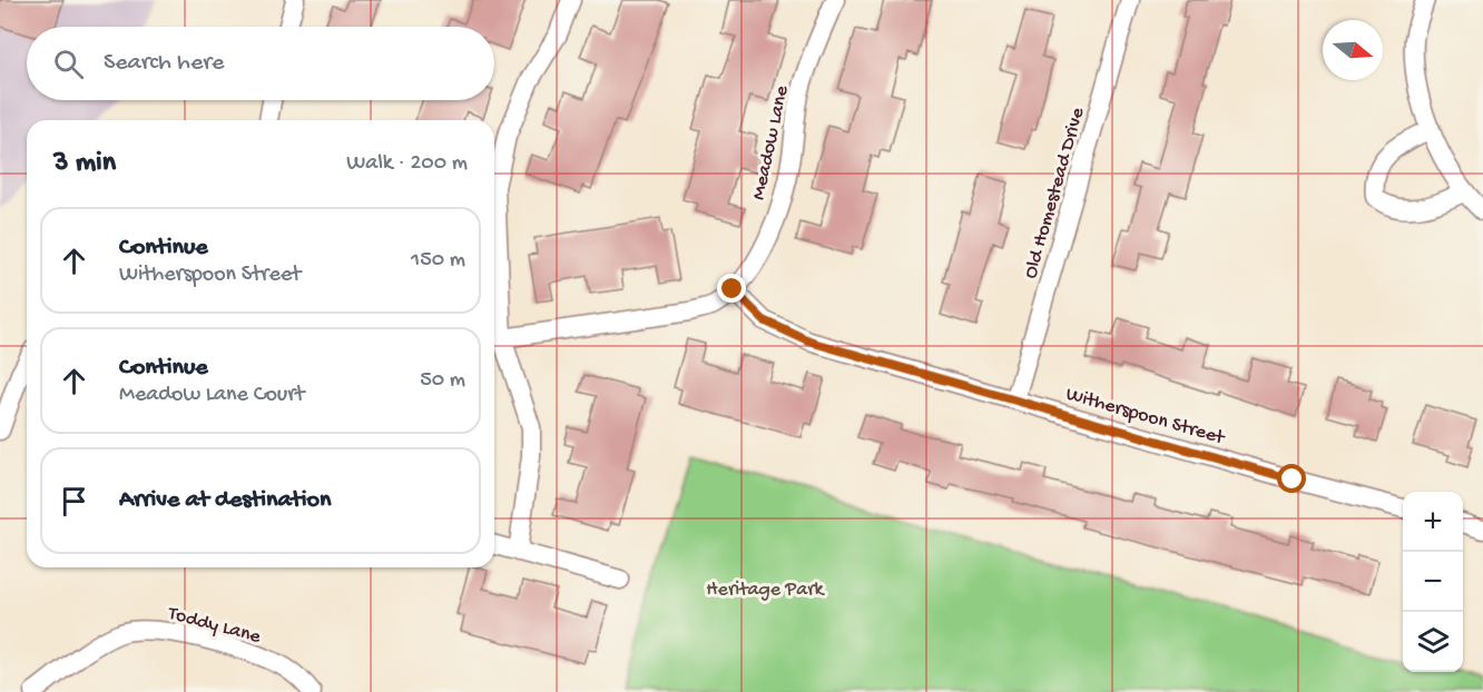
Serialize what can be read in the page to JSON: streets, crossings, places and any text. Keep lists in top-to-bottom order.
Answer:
{
  "streets": {
    "street": [
      "Meadow Lane",
      "Old Homestead Drive",
      "Witherspoon Street",
      "Toddy Lane"
    ]
  },
  "crossings": [
    ["Meadow Lane", "Witherspoon Street"],
    ["Old Homestead Drive", "Witherspoon Street"]
  ],
  "parks": ["Heritage Park"],
  "north": "right",
  "page": {
    "search": "Search here",
    "heading": ["3 min", "Walk · 200 m"],
    "list": [
      ["Continue", "Witherspoon Street", "150 m"],
      ["Continue", "Meadow Lane Court", "50 m"],
      "Arrive at destination"
    ],
    "map_buttons": ["+", "−"]
  }
}
